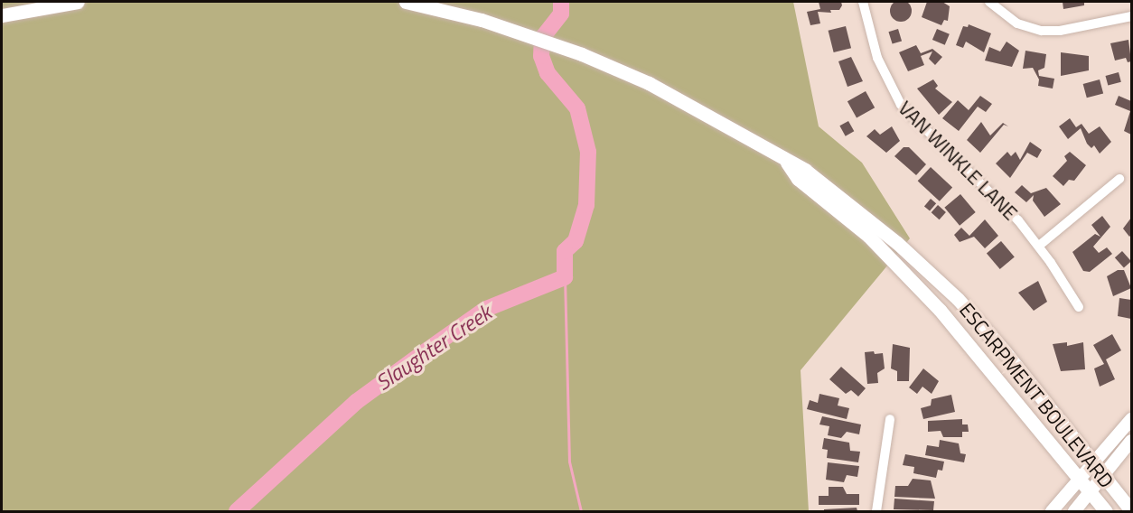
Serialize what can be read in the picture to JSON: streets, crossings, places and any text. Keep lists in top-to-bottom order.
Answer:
{
  "streets": {
    "main road": ["ESCARPMENT BOULEVARD"],
    "street": ["VAN WINKLE LANE"]
  },
  "water": ["Slaughter Creek"]
}
